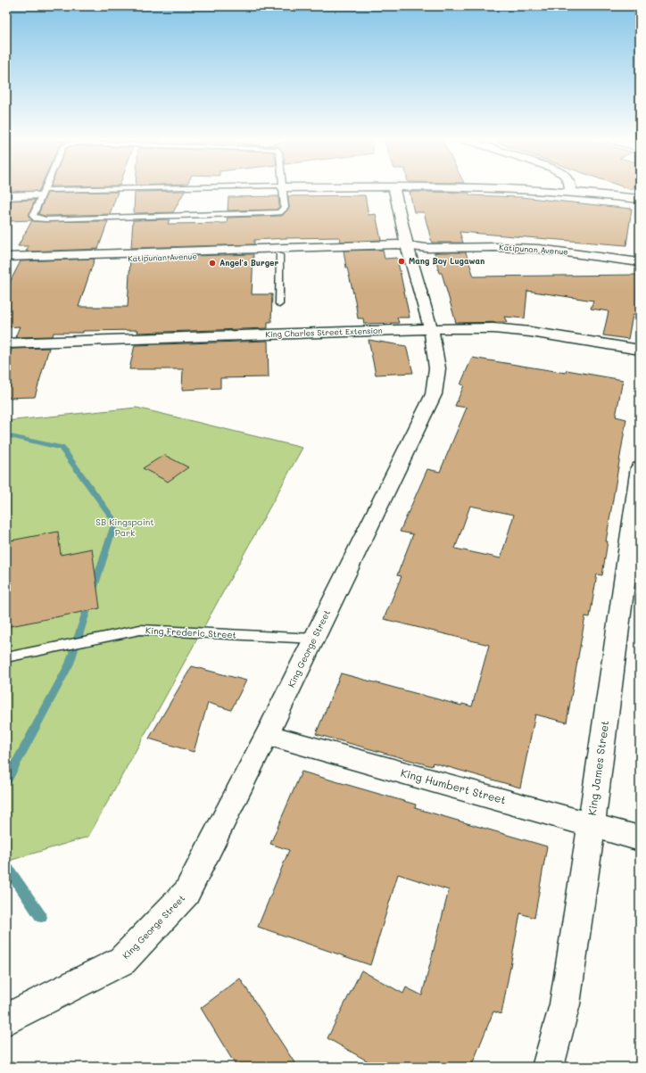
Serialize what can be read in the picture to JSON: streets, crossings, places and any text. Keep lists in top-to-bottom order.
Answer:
{
  "streets": {
    "street": [
      "Katipunan Avenue",
      "King Charles Street Extension",
      "King George Street",
      "King James Street",
      "King Humbert Street"
    ],
    "lane": ["King Frederic Street"]
  },
  "crossings": [
    ["Katipunan Avenue", "King George Street"],
    ["King Charles Street Extension", "King George Street"],
    ["King Frederic Street", "King George Street"],
    ["King George Street", "King Humbert Street"],
    ["King James Street", "King Humbert Street"]
  ],
  "parks": ["SB Kingspoint Park"],
  "places": ["Mang Boy Lugawan", "Angel's Burger"]
}
